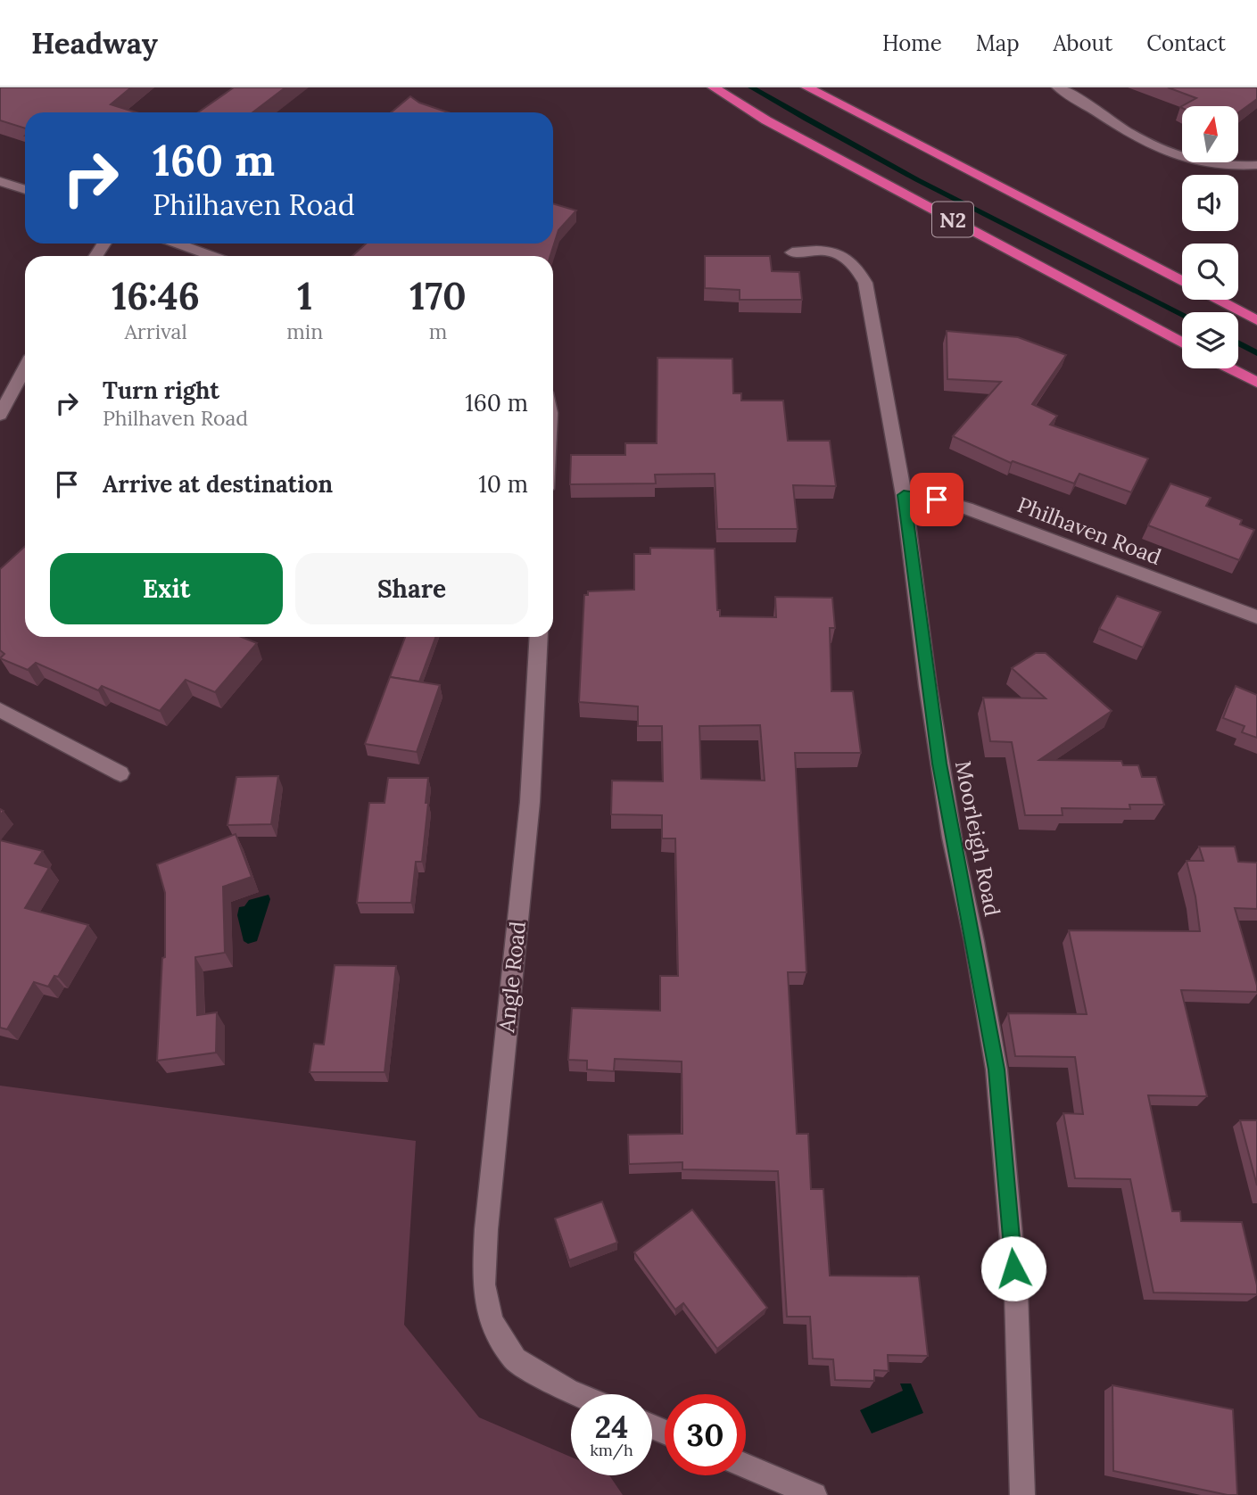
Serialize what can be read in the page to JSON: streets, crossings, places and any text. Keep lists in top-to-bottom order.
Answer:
{
  "streets": {
    "highway": ["N2"],
    "street": ["Philhaven Road", "Moorleigh Road", "Angle Road"]
  },
  "crossings": [
    ["Philhaven Road", "Moorleigh Road"]
  ],
  "north": "top",
  "page": {
    "header": "Headway",
    "nav": [
      "Home",
      "Map",
      "About",
      "Contact"
    ],
    "turn": ["160 m", "Philhaven Road"],
    "eta": [
      "16:46",
      "Arrival",
      "1",
      "min",
      "170",
      "m"
    ],
    "list": [
      {
        "name": "Turn right",
        "note": "Philhaven Road",
        "value": "160 m"
      },
      {
        "name": "Arrive at destination",
        "value": "10 m"
      }
    ],
    "buttons": ["Exit", "Share"],
    "speed": "24 km/h",
    "limit": "30"
  }
}
